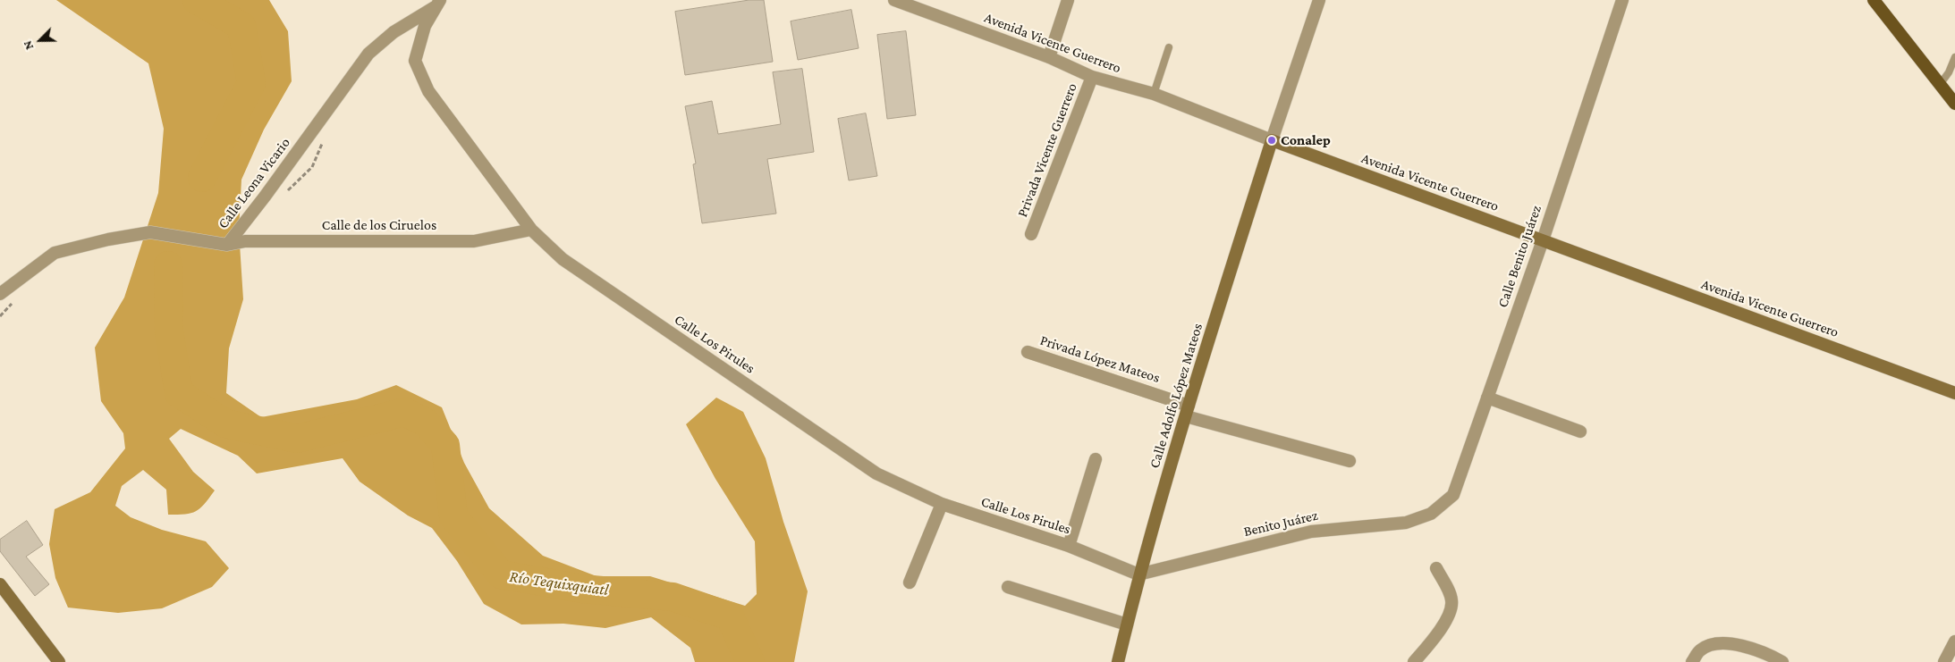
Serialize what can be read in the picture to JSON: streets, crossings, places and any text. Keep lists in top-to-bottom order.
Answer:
{
  "streets": {
    "main road": ["Avenida Vicente Guerrero", "Calle Adolfo López Mateos"],
    "street": [
      "Privada Vicente Guerrero",
      "Calle Leona Vicario",
      "Calle de los Ciruelos",
      "Calle Benito Juárez",
      "Calle Los Pirules",
      "Privada López Mateos",
      "Benito Juárez"
    ]
  },
  "crossings": [
    ["Avenida Vicente Guerrero", "Privada Vicente Guerrero"],
    ["Avenida Vicente Guerrero", "Calle Benito Juárez"],
    ["Avenida Vicente Guerrero", "Calle Adolfo López Mateos"],
    ["Calle Leona Vicario", "Calle de los Ciruelos"],
    ["Calle Leona Vicario", "Calle Los Pirules"],
    ["Calle de los Ciruelos", "Calle Los Pirules"],
    ["Calle Benito Juárez", "Benito Juárez"],
    ["Calle Los Pirules", "Calle Adolfo López Mateos"],
    ["Calle Los Pirules", "Benito Juárez"],
    ["Privada López Mateos", "Calle Adolfo López Mateos"],
    ["Calle Adolfo López Mateos", "Benito Juárez"]
  ],
  "water": ["Río Tequixquiatl"],
  "places": ["Conalep"],
  "north": "bottom left"
}
